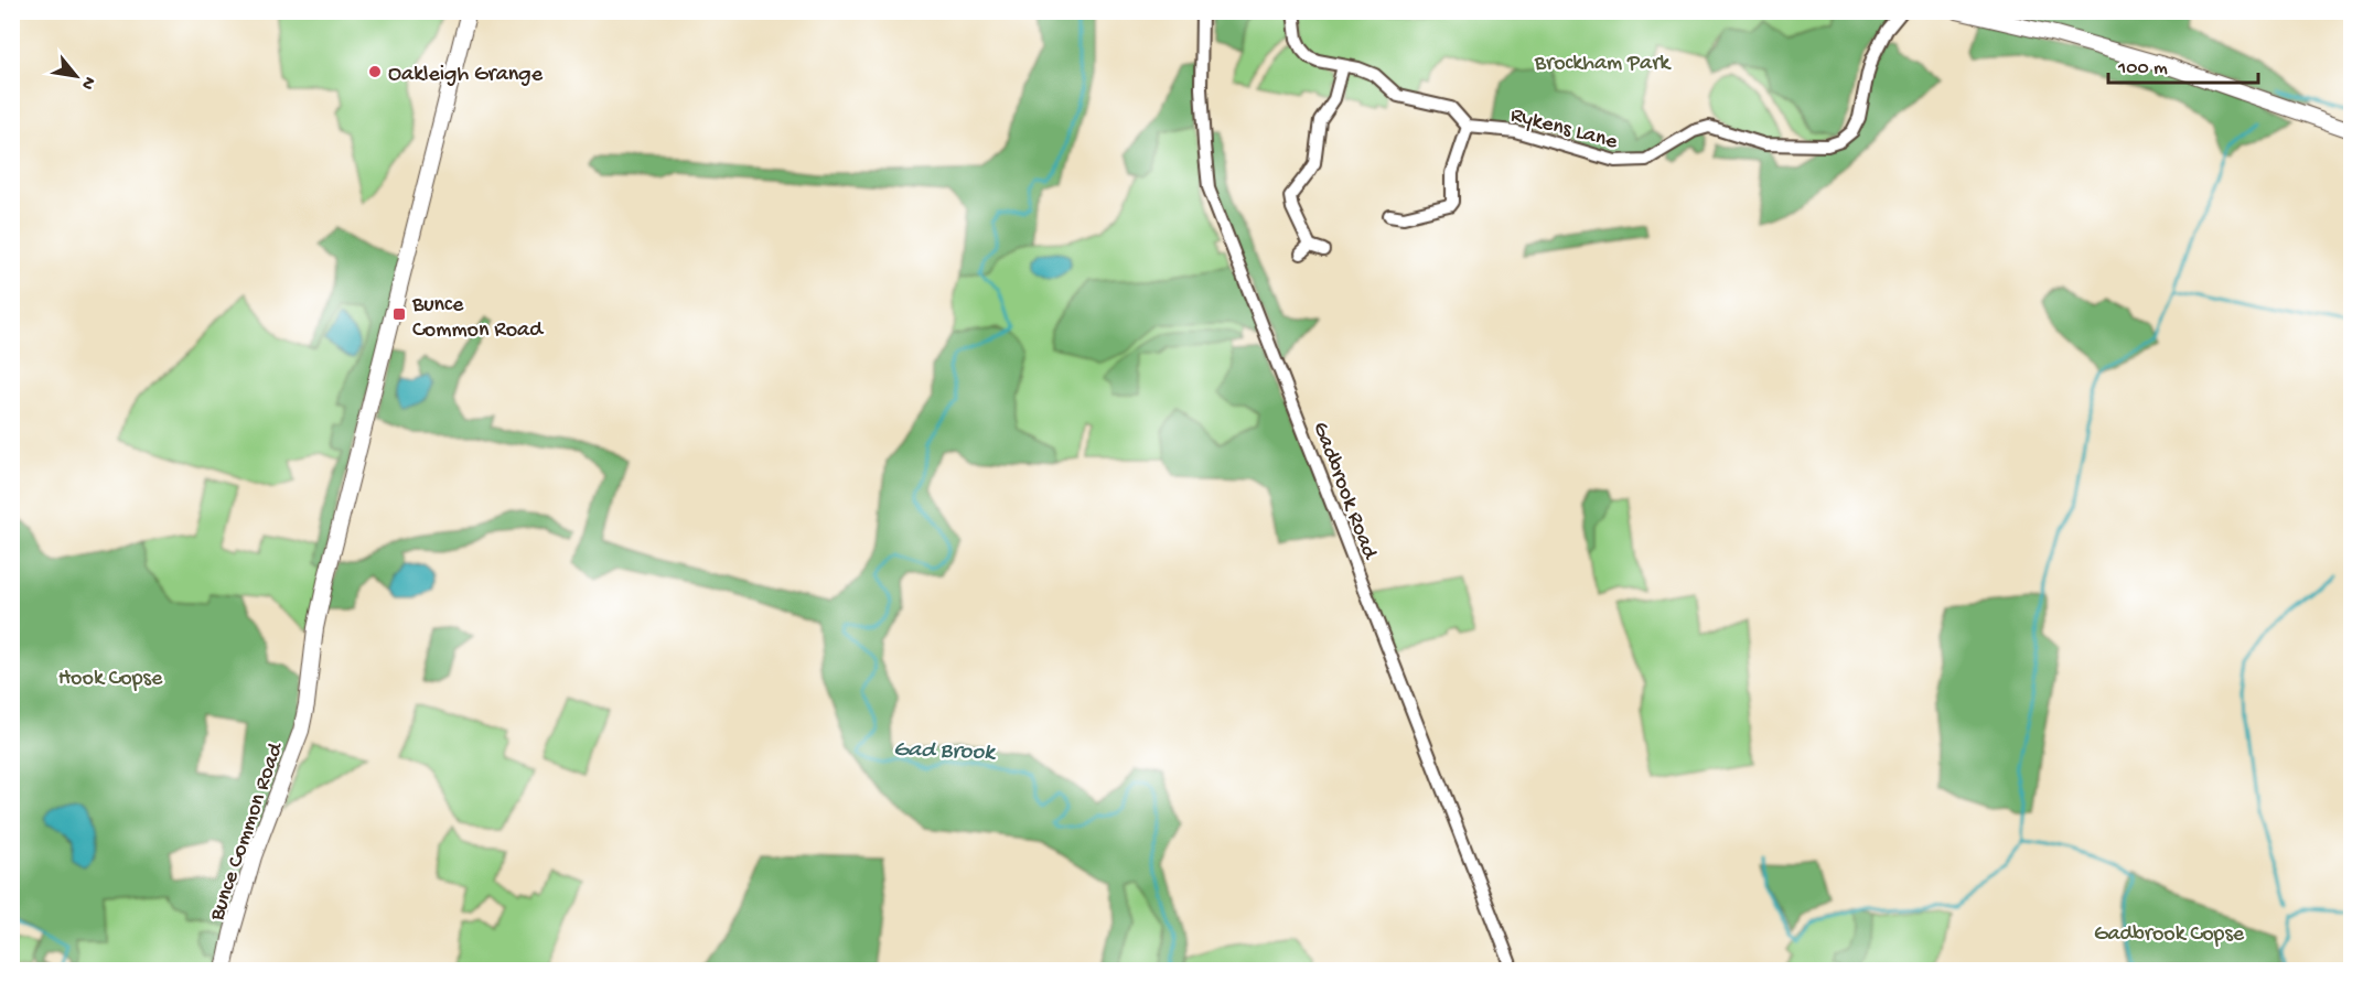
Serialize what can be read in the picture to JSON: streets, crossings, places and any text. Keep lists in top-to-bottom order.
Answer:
{
  "streets": {
    "street": ["Rykens Lane", "Gadbrook Road", "Bunce Common Road"]
  },
  "water": ["Gad Brook"],
  "parks": ["Brockham Park", "Hook Copse", "Gadbrook Copse"],
  "places": {
    "other": ["Oakleigh Grange"],
    "transit": ["Bunce Common Road"]
  },
  "scale_bar": "100 m",
  "north": "bottom right"
}
